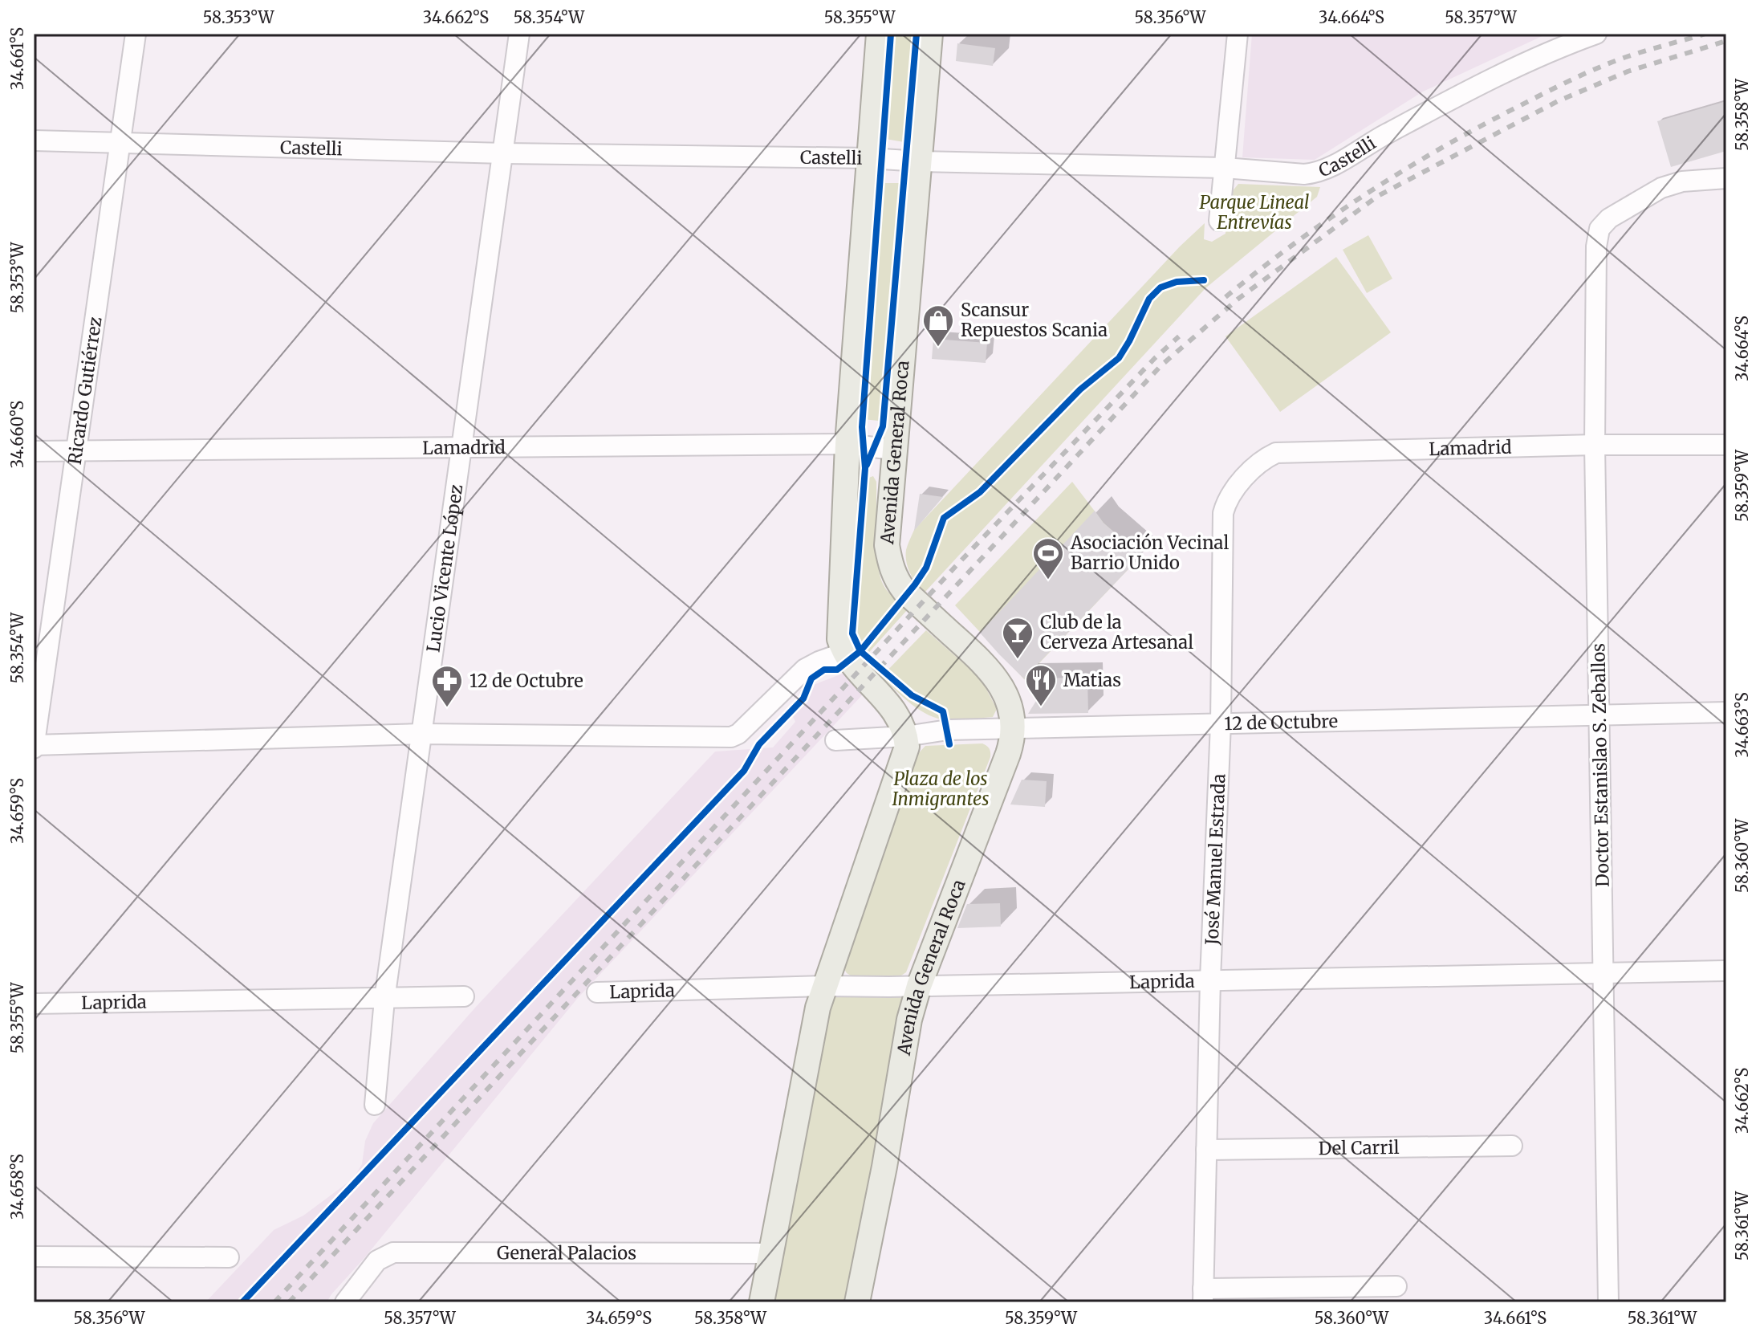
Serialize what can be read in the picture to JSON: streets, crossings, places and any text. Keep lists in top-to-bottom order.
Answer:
{
  "streets": {
    "main road": ["Avenida General Roca"],
    "street": [
      "Castelli",
      "Ricardo Gutiérrez",
      "Lamadrid",
      "Lucio Vicente López",
      "12 de Octubre",
      "Doctor Estanislao S. Zeballos",
      "José Manuel Estrada",
      "Laprida",
      "Del Carril",
      "General Palacios"
    ]
  },
  "crossings": [
    ["Castelli", "Ricardo Gutiérrez"],
    ["Castelli", "Avenida General Roca"],
    ["Castelli", "Lucio Vicente López"],
    ["Ricardo Gutiérrez", "Lamadrid"],
    ["Lamadrid", "Avenida General Roca"],
    ["Lamadrid", "Lucio Vicente López"],
    ["Lamadrid", "Doctor Estanislao S. Zeballos"],
    ["Lamadrid", "José Manuel Estrada"],
    ["Avenida General Roca", "12 de Octubre"],
    ["Avenida General Roca", "Laprida"],
    ["Lucio Vicente López", "Laprida"],
    ["12 de Octubre", "Doctor Estanislao S. Zeballos"],
    ["12 de Octubre", "José Manuel Estrada"],
    ["Doctor Estanislao S. Zeballos", "Laprida"],
    ["José Manuel Estrada", "Laprida"],
    ["José Manuel Estrada", "Del Carril"]
  ],
  "parks": ["Parque Lineal Entrevías", "Plaza de los Inmigrantes"],
  "places": {
    "shop": ["Scansur Repuestos Scania"],
    "sports": ["Asociación Vecinal Barrio Unido"],
    "bar": ["Club de la Cerveza Artesanal"],
    "restaurant": ["Matias"],
    "pharmacy": ["12 de Octubre"]
  },
  "coordinates": [
    "58.353°W",
    "34.662°S",
    "58.354°W",
    "58.355°W",
    "58.356°W",
    "34.664°S",
    "58.357°W",
    "34.661°S",
    "58.358°W",
    "34.660°S",
    "58.359°W",
    "34.663°S",
    "34.659°S",
    "58.360°W",
    "34.658°S",
    "58.361°W"
  ]
}
